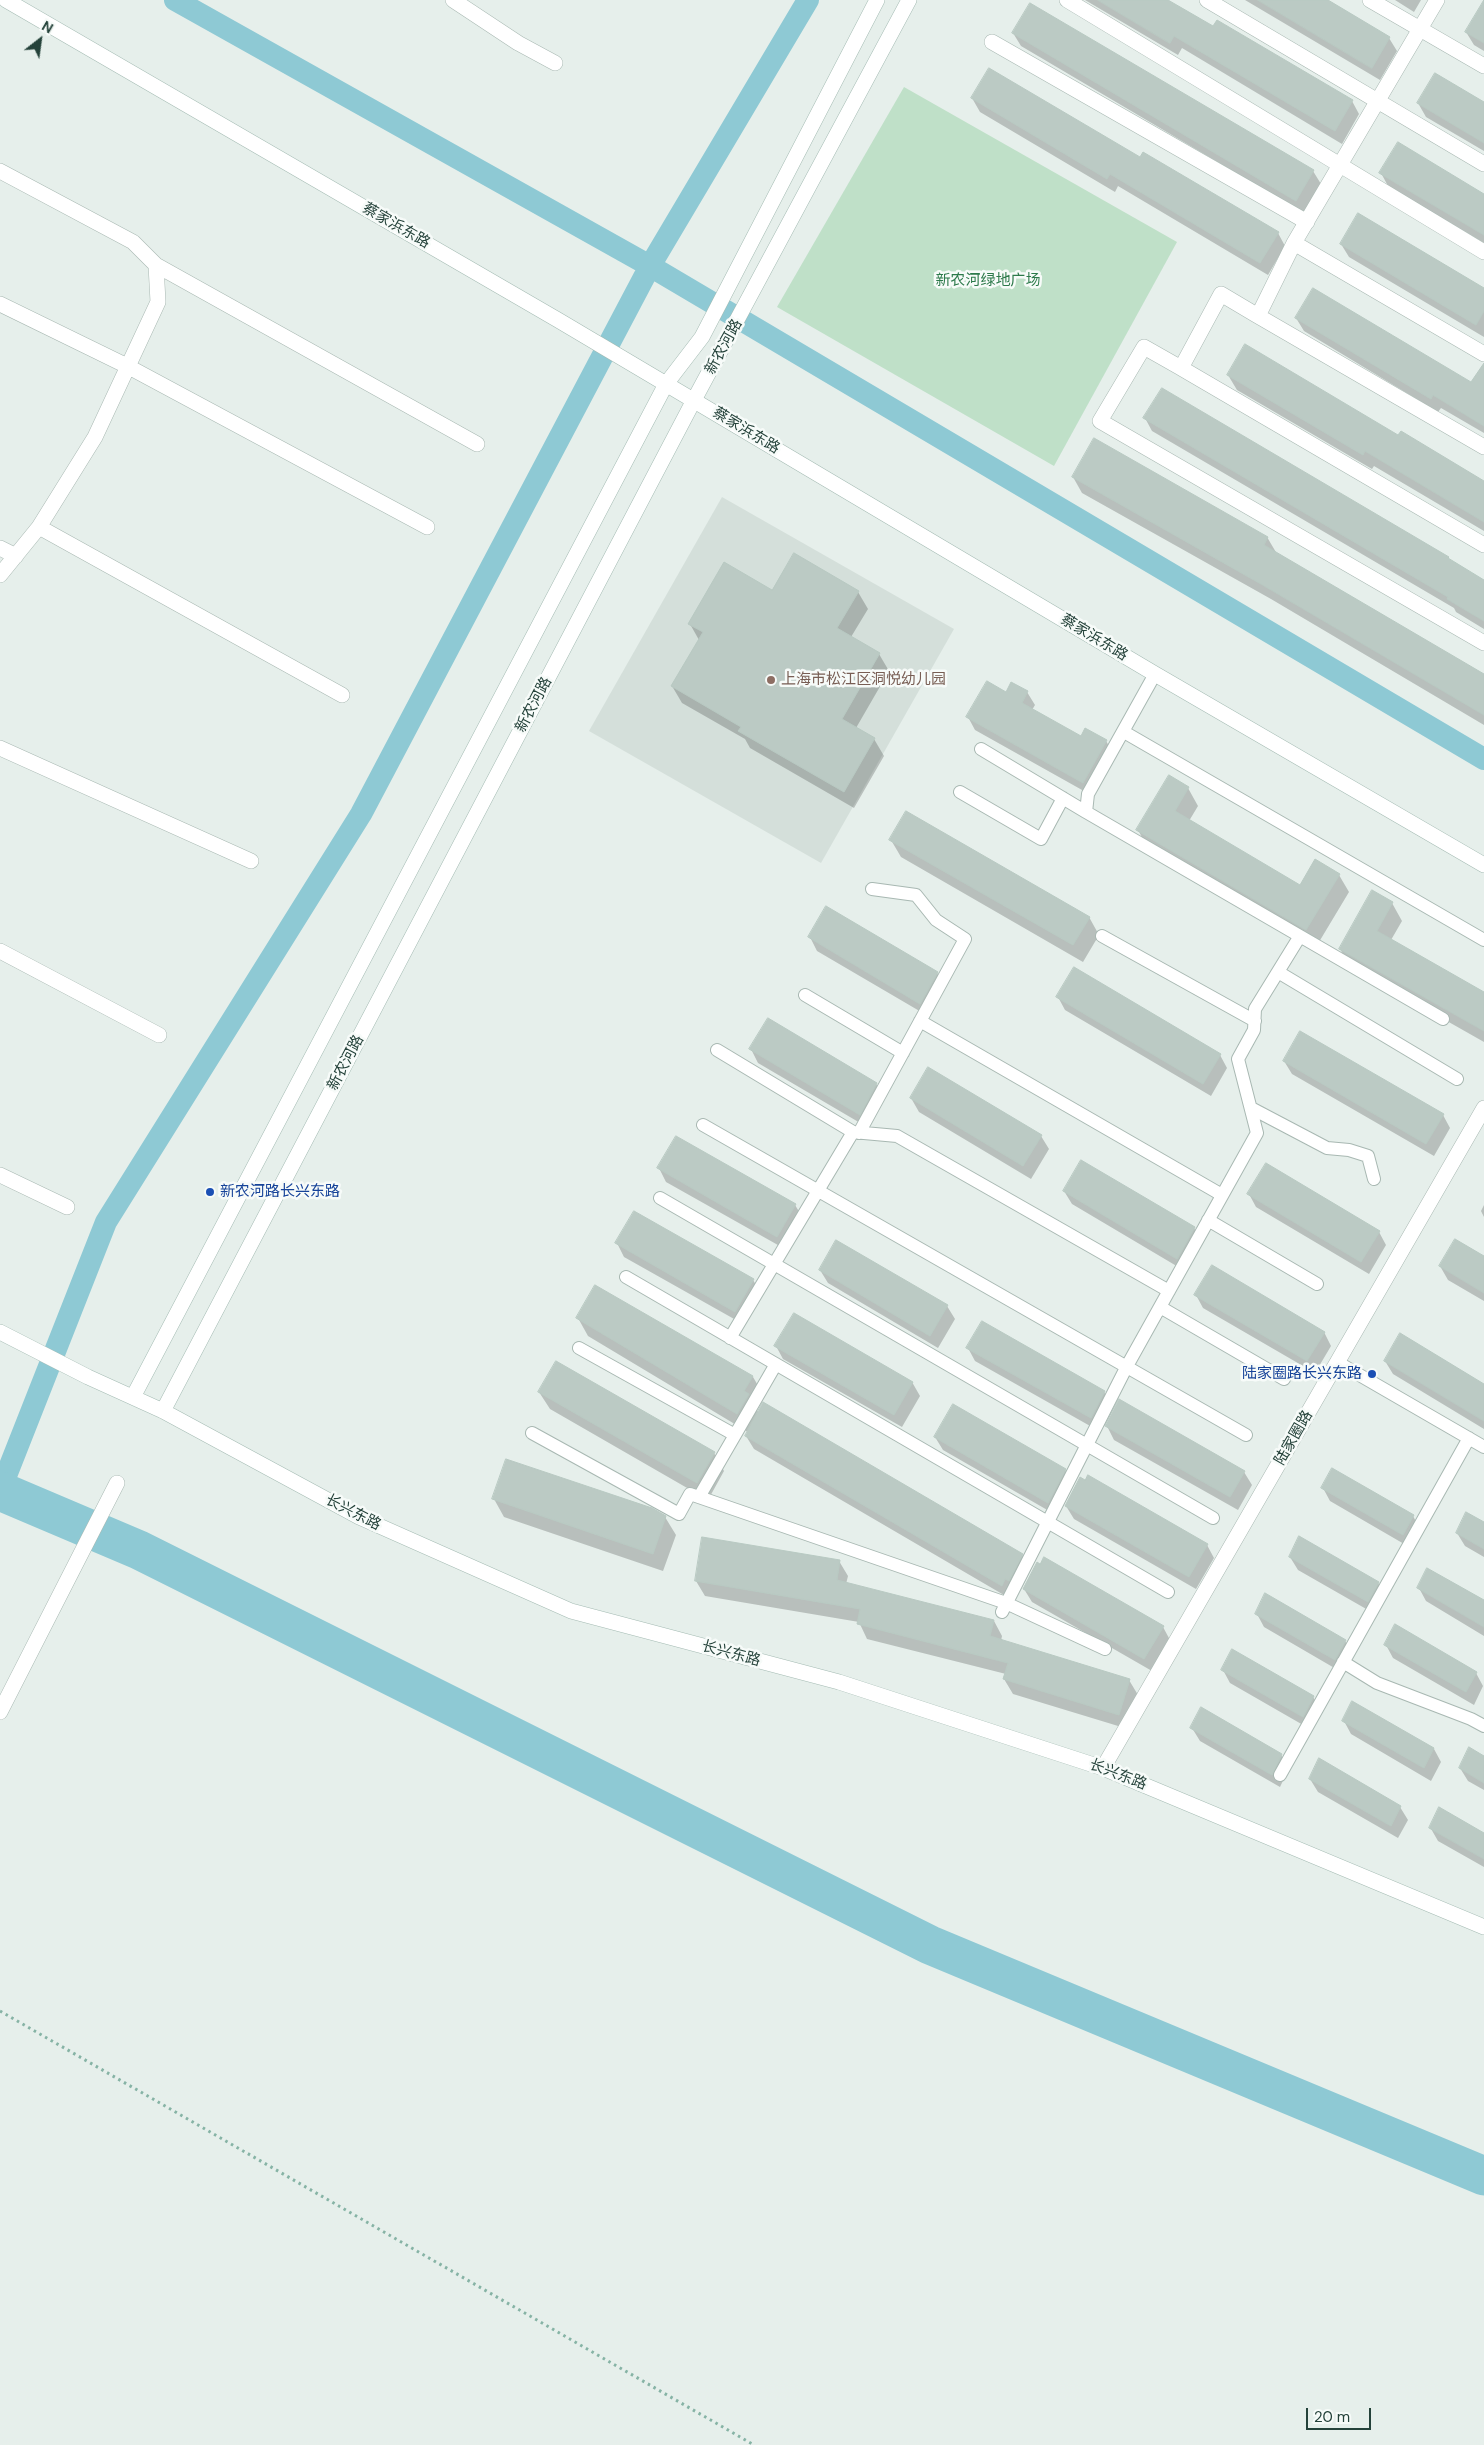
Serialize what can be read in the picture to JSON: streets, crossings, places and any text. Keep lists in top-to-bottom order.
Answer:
{
  "streets": {
    "street": [
      "蔡家浜东路",
      "新农河路",
      "陆家圈路",
      "长兴东路"
    ]
  },
  "crossings": [
    ["蔡家浜东路", "新农河路"],
    ["新农河路", "长兴东路"],
    ["陆家圈路", "长兴东路"]
  ],
  "parks": ["新农河绿地广场"],
  "places": ["上海市松江区洞悦幼儿园", "新农河路长兴东路", "陆家圈路长兴东路"],
  "scale_bar": "20 m",
  "north": "top right"
}
